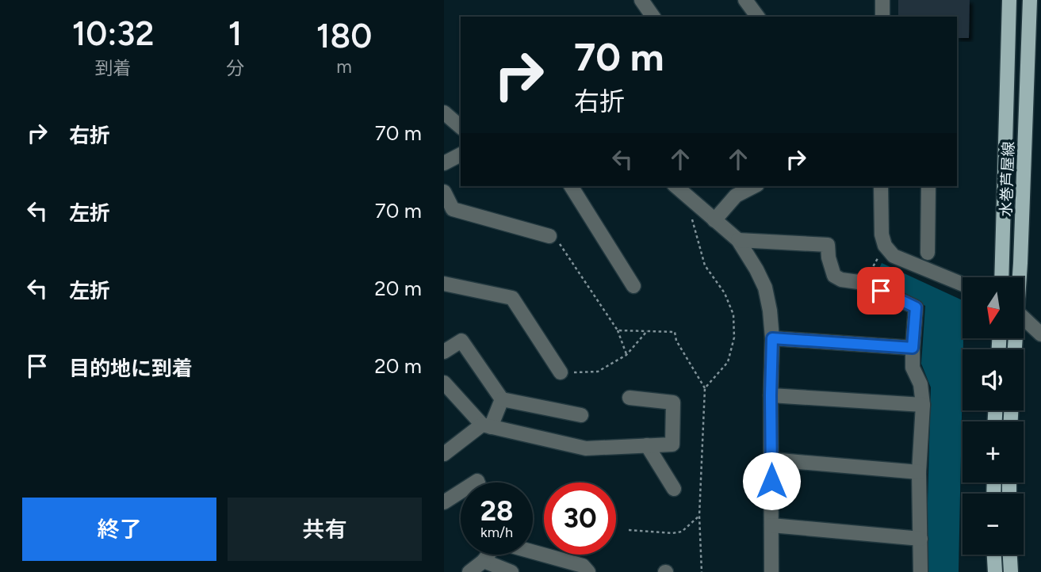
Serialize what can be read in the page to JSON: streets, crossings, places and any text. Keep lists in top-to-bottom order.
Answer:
{
  "streets": {
    "main road": ["水巻芦屋線"]
  },
  "north": "bottom",
  "page": {
    "eta": [
      "10:32",
      "到着",
      "1",
      "分",
      "180",
      "m"
    ],
    "turn": ["70 m", "右折"],
    "list": [
      {
        "name": "右折",
        "value": "70 m"
      },
      {
        "name": "左折",
        "value": "70 m"
      },
      {
        "name": "左折",
        "value": "20 m"
      },
      {
        "name": "目的地に到着",
        "value": "20 m"
      }
    ],
    "map_buttons": ["+", "−"],
    "speed": "28 km/h",
    "limit": "30",
    "buttons": ["終了", "共有"]
  }
}
